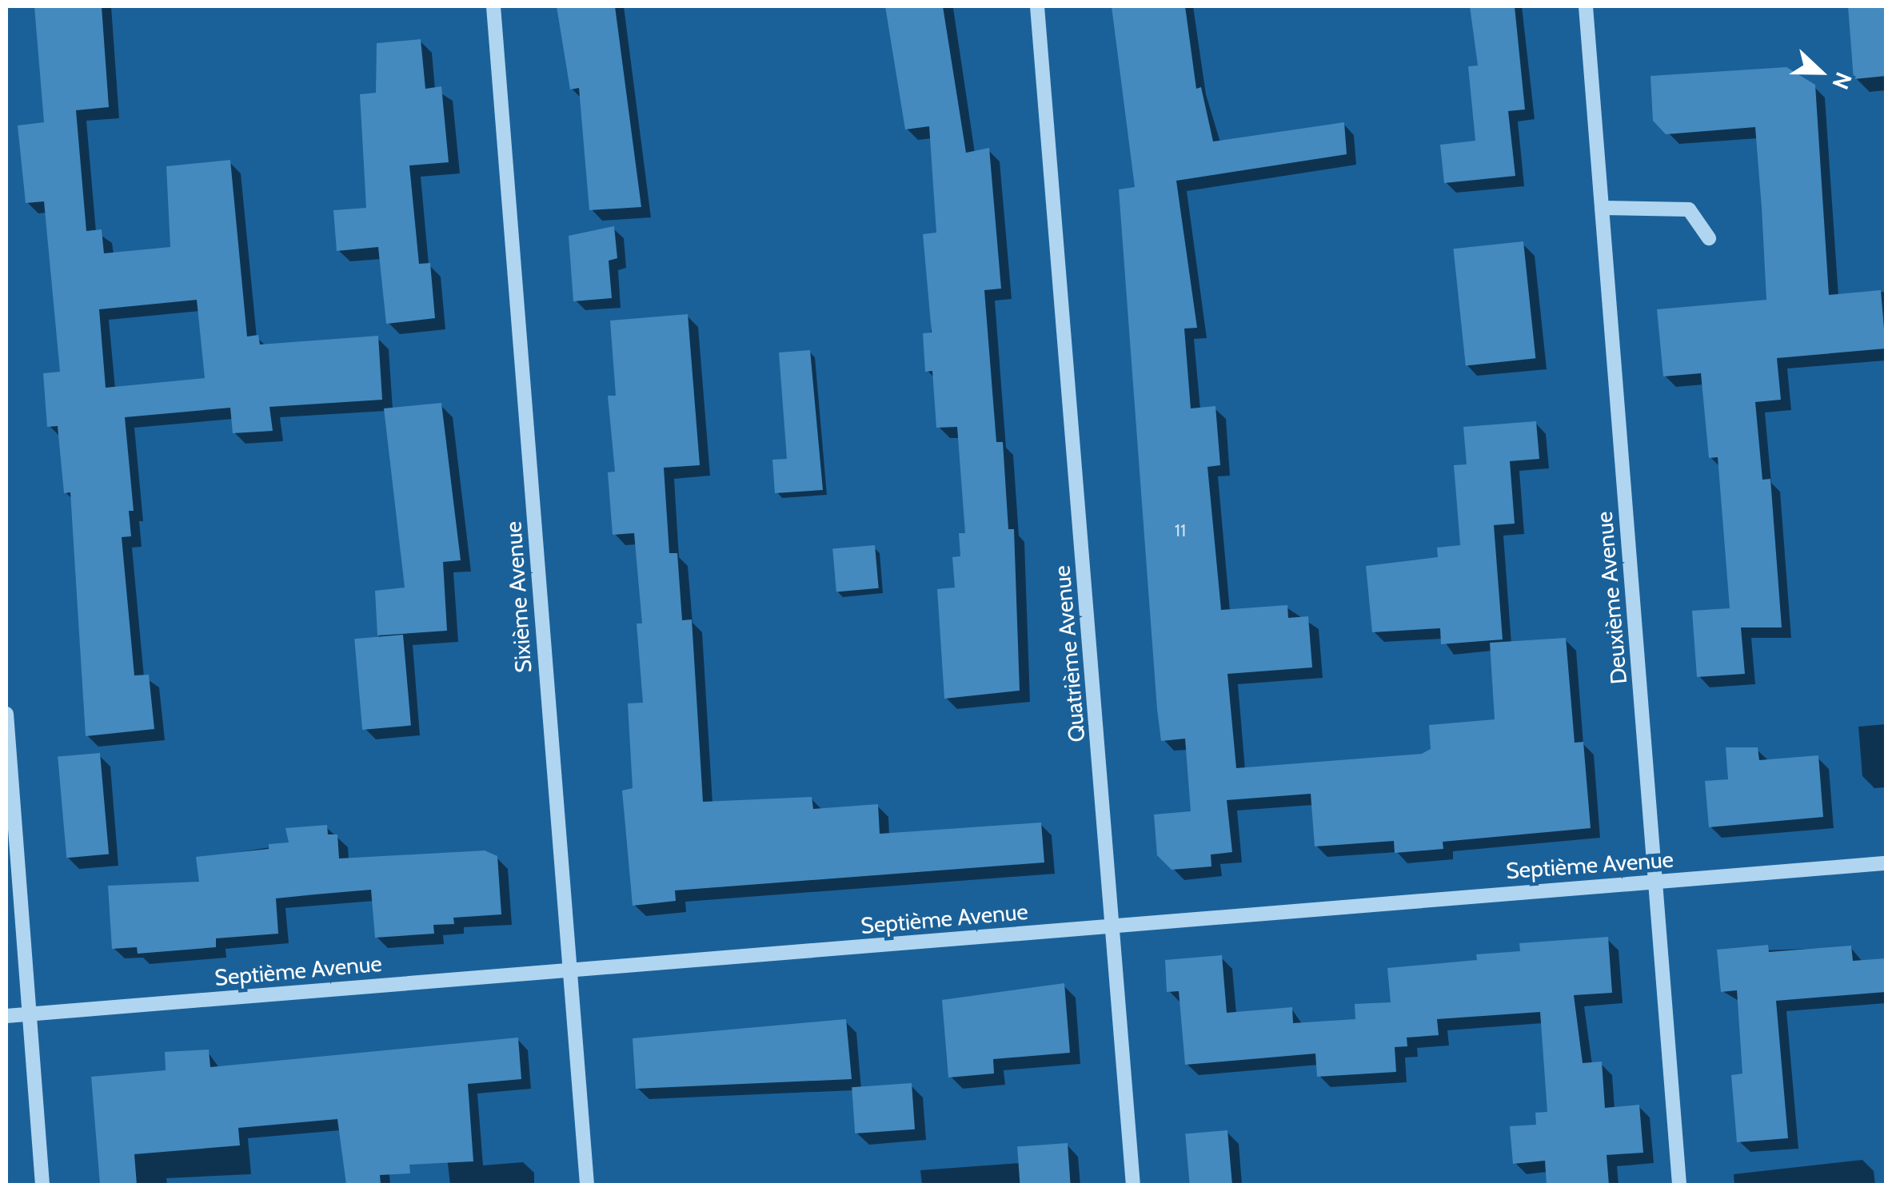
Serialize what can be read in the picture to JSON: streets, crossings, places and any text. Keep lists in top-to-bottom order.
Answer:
{
  "streets": {
    "street": [
      "Sixième Avenue",
      "Deuxième Avenue",
      "Quatrième Avenue",
      "Septième Avenue"
    ]
  },
  "crossings": [
    ["Sixième Avenue", "Septième Avenue"],
    ["Deuxième Avenue", "Septième Avenue"],
    ["Quatrième Avenue", "Septième Avenue"]
  ],
  "house_numbers": ["11"],
  "north": "right"
}
